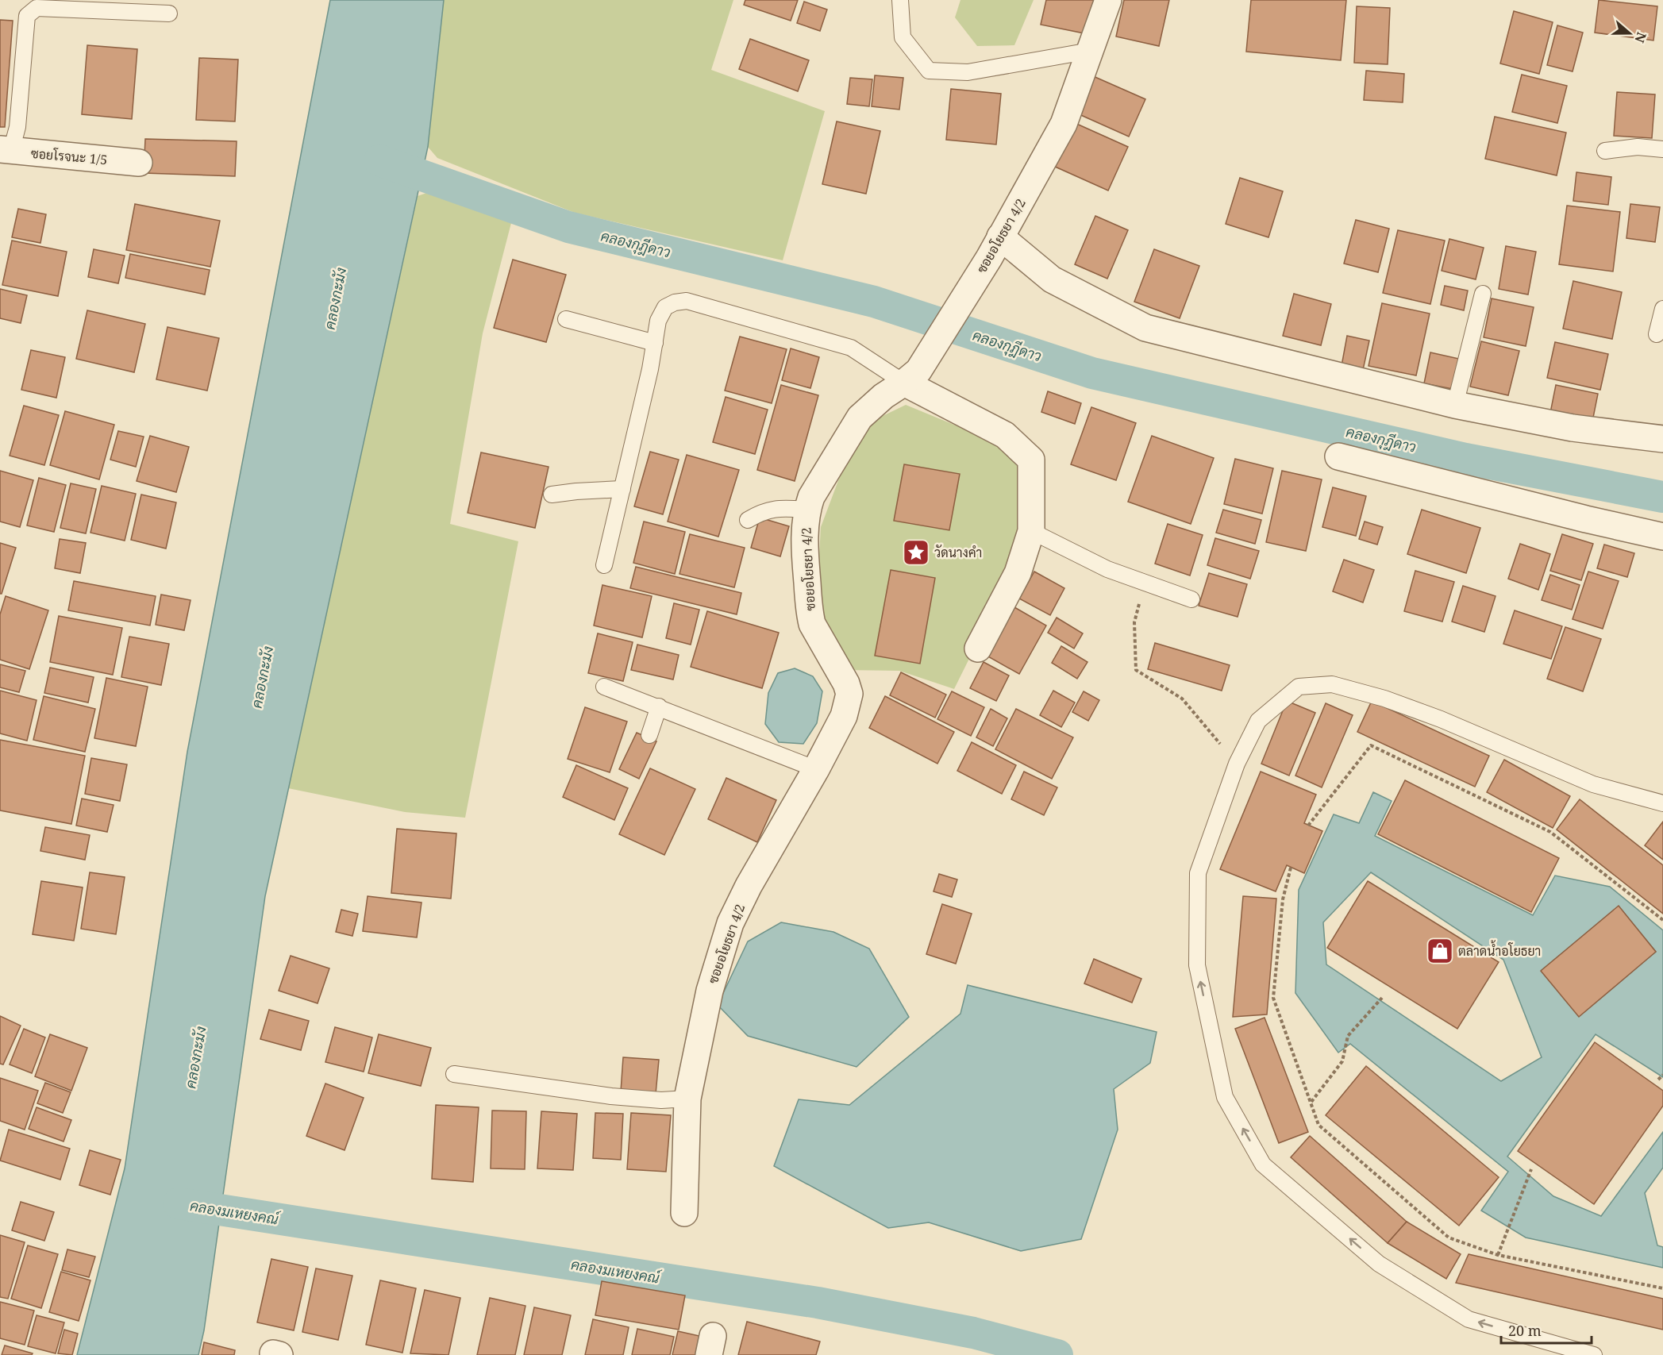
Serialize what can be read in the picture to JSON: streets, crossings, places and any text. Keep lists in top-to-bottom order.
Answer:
{
  "streets": {
    "street": ["ซอยโรจนะ 1/5", "ซอยอโยธยา 4/2"]
  },
  "water": ["คลองกุฎีดาว", "คลองกะมัง", "คลองมเหยงคณ์"],
  "places": {
    "place": ["วัดนางคำ"],
    "shop": ["ตลาดน้ำอโยธยา"]
  },
  "scale_bar": "20 m",
  "north": "right"
}
